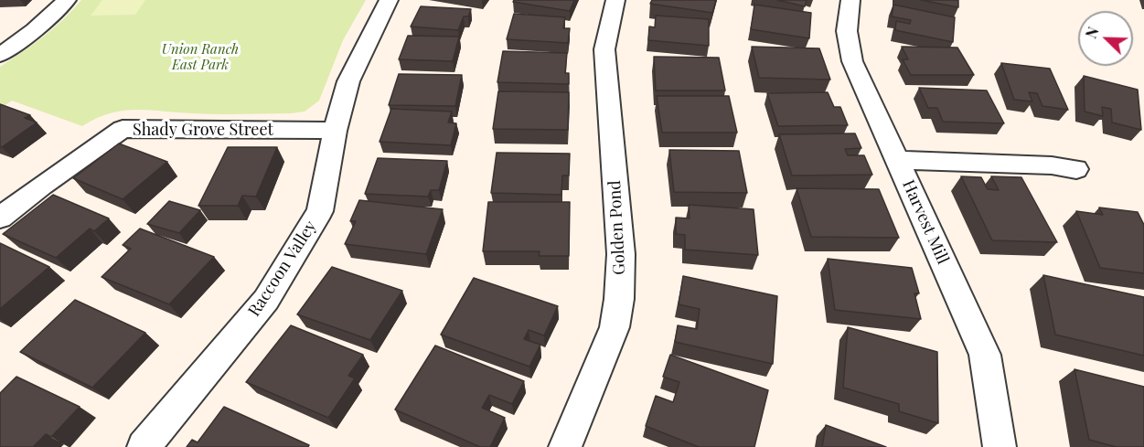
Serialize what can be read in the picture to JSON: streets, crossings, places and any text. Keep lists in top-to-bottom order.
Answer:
{
  "streets": {
    "street": [
      "Shady Grove Street",
      "Harvest Mill",
      "Golden Pond",
      "Raccoon Valley"
    ]
  },
  "crossings": [
    ["Shady Grove Street", "Raccoon Valley"]
  ],
  "parks": ["Union Ranch East Park"],
  "north": "top left"
}
